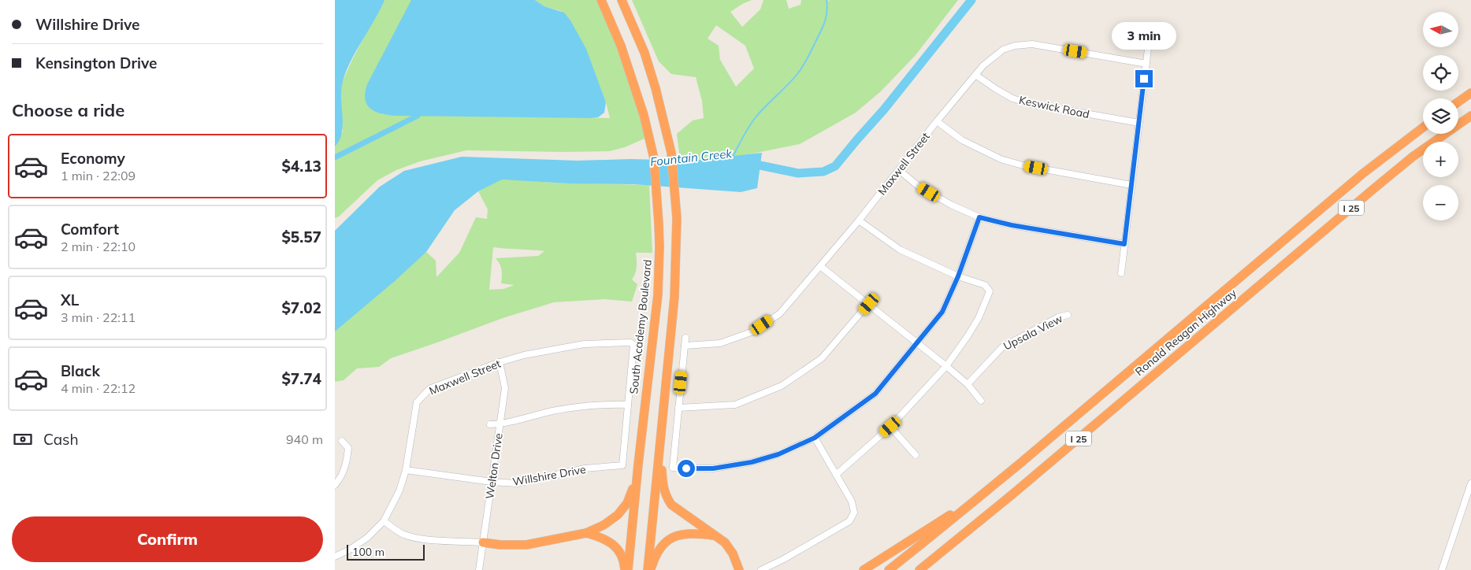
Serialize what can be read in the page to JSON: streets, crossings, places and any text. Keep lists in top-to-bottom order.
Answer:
{
  "streets": {
    "highway": ["I 25", "South Academy Boulevard", "Ronald Reagan Highway"],
    "street": [
      "Keswick Road",
      "Maxwell Street",
      "Upsala View",
      "Welton Drive",
      "Willshire Drive"
    ]
  },
  "crossings": [
    ["Keswick Road", "Maxwell Street"],
    ["Maxwell Street", "Welton Drive"],
    ["Maxwell Street", "Willshire Drive"],
    ["Welton Drive", "Willshire Drive"]
  ],
  "water": ["Fountain Creek"],
  "scale_bar": "100 m",
  "north": "left",
  "page": {
    "banner": ["Willshire Drive", "Kensington Drive"],
    "map_buttons": ["+", "−"],
    "bubble": "3 min",
    "heading": "Choose a ride",
    "list": [
      {
        "name": "Economy",
        "note": "1 min · 22:09",
        "value": "$4.13"
      },
      {
        "name": "Comfort",
        "note": "2 min · 22:10",
        "value": "$5.57"
      },
      {
        "name": "XL",
        "note": "3 min · 22:11",
        "value": "$7.02"
      },
      {
        "name": "Black",
        "note": "4 min · 22:12",
        "value": "$7.74"
      }
    ],
    "pay": ["Cash", "940 m"],
    "buttons": "Confirm",
    "scale": "100 m"
  }
}
